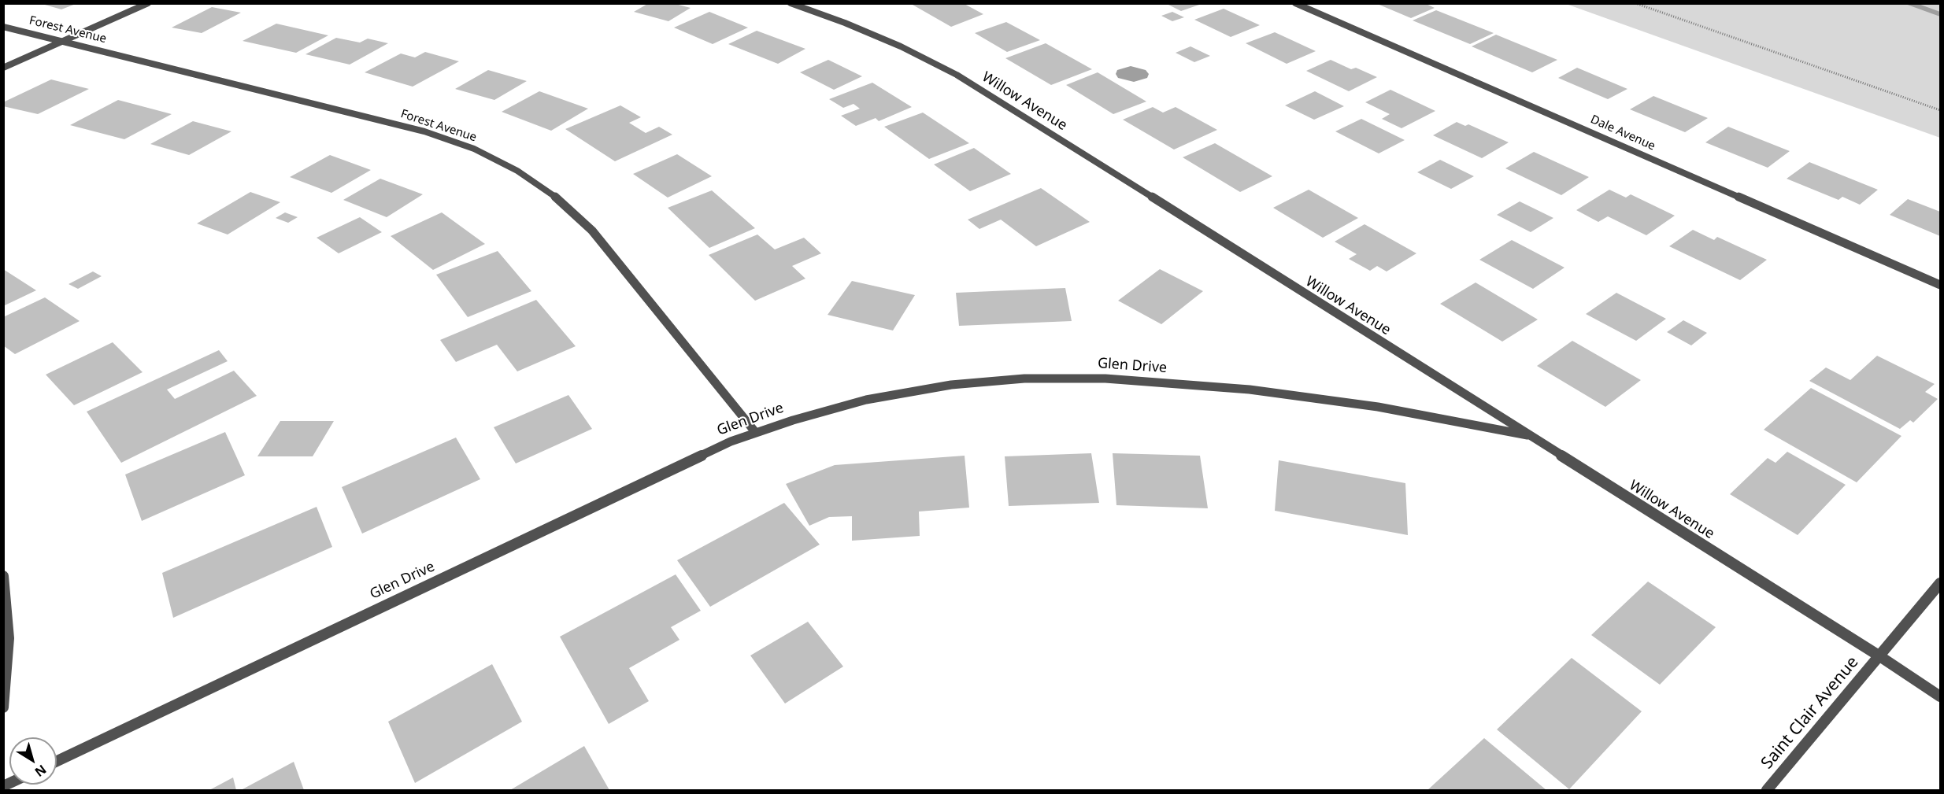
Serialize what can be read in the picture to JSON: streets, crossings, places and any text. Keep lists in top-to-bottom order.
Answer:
{
  "streets": {
    "street": [
      "Forest Avenue",
      "Willow Avenue",
      "Dale Avenue",
      "Glen Drive",
      "Saint Clair Avenue"
    ]
  },
  "crossings": [
    ["Forest Avenue", "Glen Drive"],
    ["Willow Avenue", "Glen Drive"],
    ["Willow Avenue", "Saint Clair Avenue"]
  ],
  "north": "bottom right"
}
